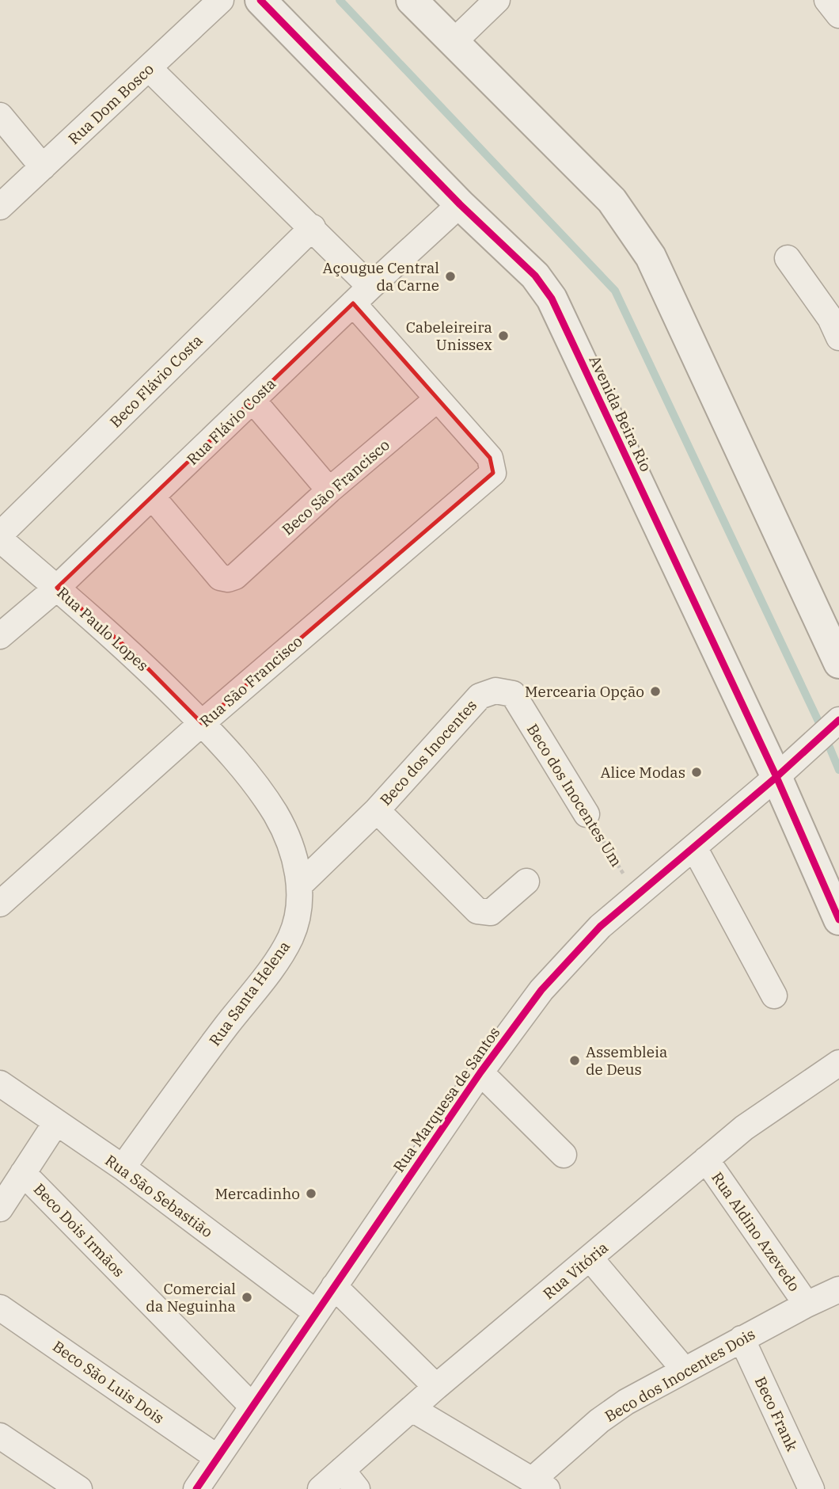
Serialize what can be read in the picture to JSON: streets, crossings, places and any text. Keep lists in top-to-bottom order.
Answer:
{
  "streets": {
    "street": [
      "Rua Dom Bosco",
      "Beco Flávio Costa",
      "Avenida Beira Rio",
      "Rua Flávio Costa",
      "Beco São Francisco",
      "Rua Paulo Lopes",
      "Rua São Francisco",
      "Beco dos Inocentes",
      "Beco dos Inocentes Um",
      "Rua Santa Helena",
      "Rua Marquesa de Santos",
      "Rua São Sebastião",
      "Beco Dois Irmãos",
      "Rua Aldino Azevedo",
      "Rua Vitória",
      "Beco dos Inocentes Dois",
      "Beco São Luis Dois",
      "Beco Frank"
    ]
  },
  "crossings": [
    ["Avenida Beira Rio", "Rua Flávio Costa"],
    ["Avenida Beira Rio", "Rua Marquesa de Santos"],
    ["Rua Flávio Costa", "Beco São Francisco"],
    ["Rua Flávio Costa", "Rua Paulo Lopes"],
    ["Beco São Francisco", "Rua São Francisco"],
    ["Rua Paulo Lopes", "Rua São Francisco"],
    ["Rua Paulo Lopes", "Rua Santa Helena"],
    ["Rua São Francisco", "Rua Santa Helena"],
    ["Beco dos Inocentes", "Beco dos Inocentes Um"],
    ["Beco dos Inocentes", "Rua Santa Helena"],
    ["Beco dos Inocentes Um", "Rua Marquesa de Santos"],
    ["Rua Santa Helena", "Rua São Sebastião"],
    ["Rua Marquesa de Santos", "Rua São Sebastião"],
    ["Rua Marquesa de Santos", "Beco Dois Irmãos"],
    ["Rua Marquesa de Santos", "Beco São Luis Dois"],
    ["Rua Aldino Azevedo", "Rua Vitória"],
    ["Rua Aldino Azevedo", "Beco dos Inocentes Dois"],
    ["Beco dos Inocentes Dois", "Beco Frank"]
  ],
  "places": [
    "Açougue Central da Carne",
    "Cabeleireira Unissex",
    "Mercearia Opção",
    "Alice Modas",
    "Assembleia de Deus",
    "Mercadinho",
    "Comercial da Neguinha"
  ]
}
